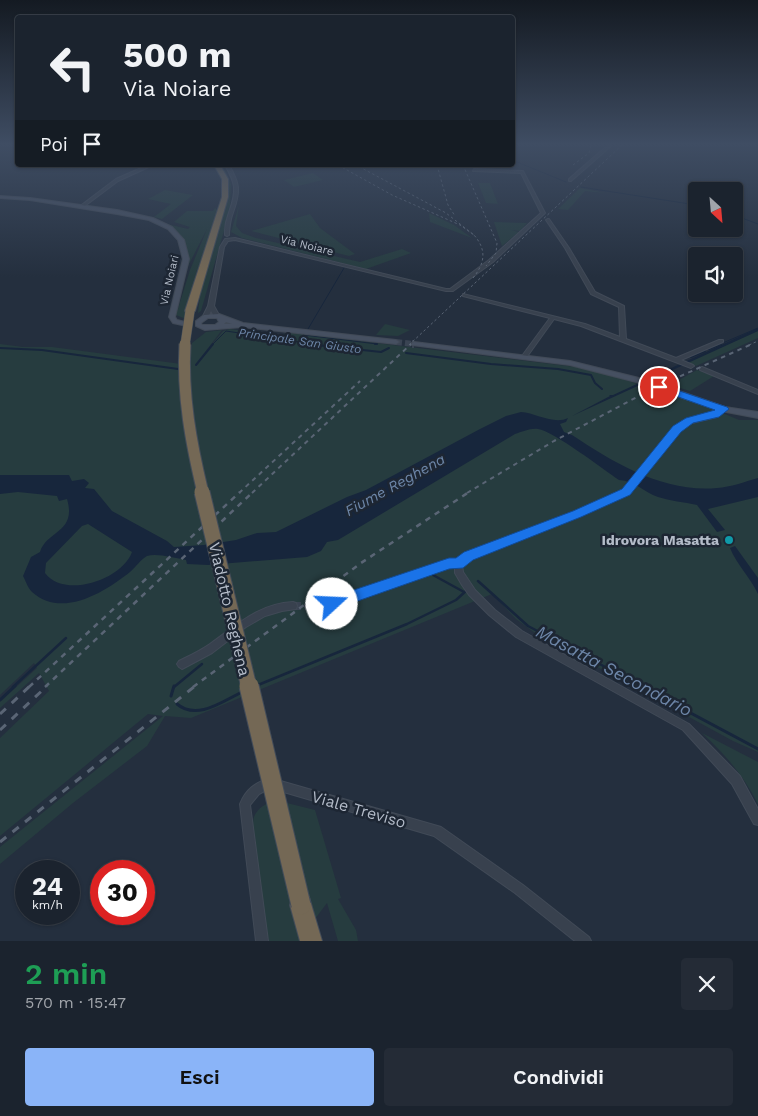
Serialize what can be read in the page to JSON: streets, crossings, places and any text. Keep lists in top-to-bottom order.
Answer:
{
  "streets": {
    "highway": ["Viadotto Reghena"],
    "street": ["Via Noiare", "Via Noiari", "Viale Treviso"]
  },
  "crossings": [
    ["Via Noiari", "Viadotto Reghena"]
  ],
  "water": ["Principale San Giusto", "Fiume Reghena", "Masatta Secondario"],
  "places": ["Idrovora Masatta"],
  "north": "bottom right",
  "page": {
    "turn": ["500 m", "Via Noiare"],
    "then": "Poi",
    "speed": "24 km/h",
    "limit": "30",
    "heading": ["2 min", "570 m · 15:47"],
    "buttons": ["Esci", "Condividi"]
  }
}
